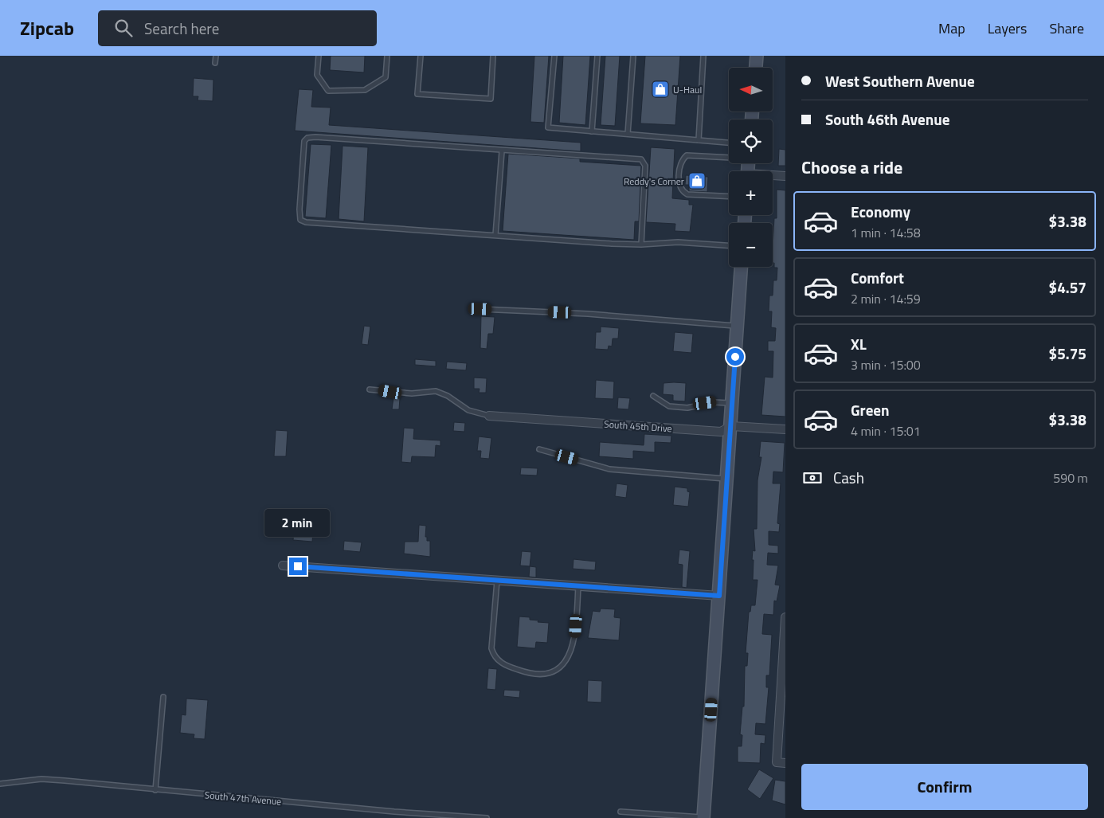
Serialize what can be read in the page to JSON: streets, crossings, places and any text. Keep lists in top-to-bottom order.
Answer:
{
  "streets": {
    "street": ["South 45th Drive"],
    "lane": ["South 47th Avenue"]
  },
  "places": {
    "shop": ["U-Haul", "Reddy's Corner"]
  },
  "north": "left",
  "page": {
    "header": "Zipcab",
    "search": "Search here",
    "nav": ["Map", "Layers", "Share"],
    "banner": ["West Southern Avenue", "South 46th Avenue"],
    "map_buttons": ["+", "−"],
    "heading": "Choose a ride",
    "list": [
      {
        "name": "Economy",
        "note": "1 min · 14:58",
        "value": "$3.38"
      },
      {
        "name": "Comfort",
        "note": "2 min · 14:59",
        "value": "$4.57"
      },
      {
        "name": "XL",
        "note": "3 min · 15:00",
        "value": "$5.75"
      },
      {
        "name": "Green",
        "note": "4 min · 15:01",
        "value": "$3.38"
      }
    ],
    "pay": ["Cash", "590 m"],
    "bubble": "2 min",
    "buttons": "Confirm"
  }
}
